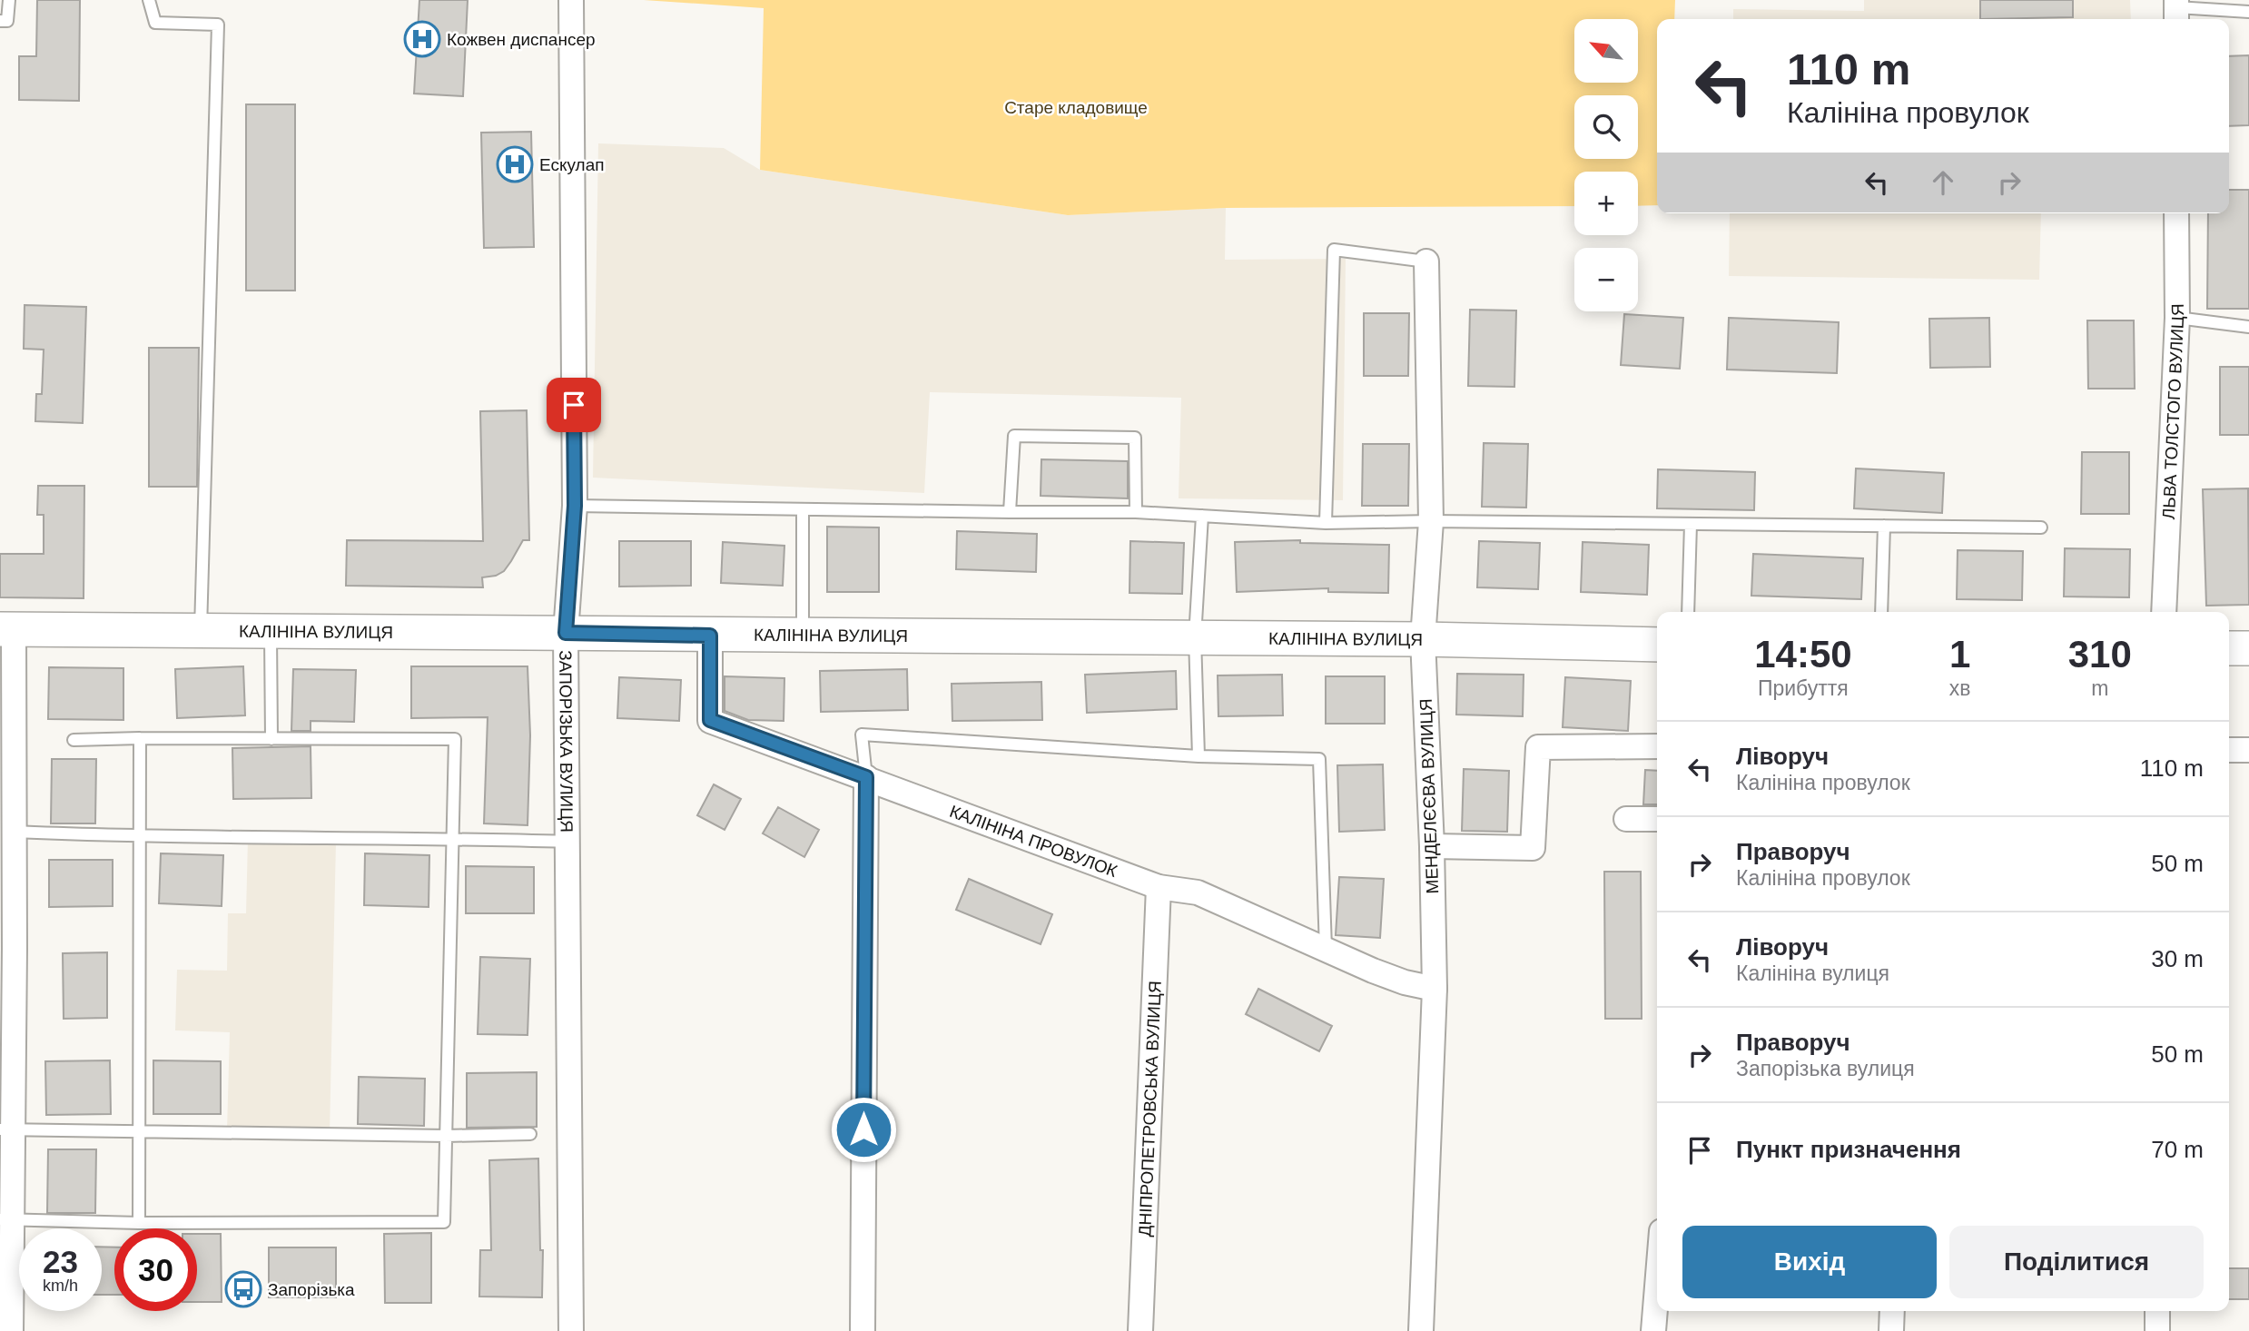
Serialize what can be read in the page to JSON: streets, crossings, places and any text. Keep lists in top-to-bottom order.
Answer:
{
  "streets": {
    "street": [
      "ЛЬВА ТОЛСТОГО ВУЛИЦЯ",
      "КАЛІНІНА ВУЛИЦЯ",
      "ЗАПОРІЗЬКА ВУЛИЦЯ",
      "МЕНДЕЛЄЄВА ВУЛИЦЯ",
      "КАЛІНІНА ПРОВУЛОК",
      "ДНІПРОПЕТРОВСЬКА ВУЛИЦЯ"
    ]
  },
  "crossings": [
    ["КАЛІНІНА ВУЛИЦЯ", "ЗАПОРІЗЬКА ВУЛИЦЯ"],
    ["КАЛІНІНА ВУЛИЦЯ", "МЕНДЕЛЄЄВА ВУЛИЦЯ"],
    ["КАЛІНІНА ВУЛИЦЯ", "КАЛІНІНА ПРОВУЛОК"],
    ["МЕНДЕЛЄЄВА ВУЛИЦЯ", "КАЛІНІНА ПРОВУЛОК"],
    ["КАЛІНІНА ПРОВУЛОК", "ДНІПРОПЕТРОВСЬКА ВУЛИЦЯ"]
  ],
  "parks": ["Старе кладовище"],
  "places": {
    "hospital": ["Кожвен диспансер", "Ескулап"],
    "bus stop": ["Запорізька"]
  },
  "north": "top left",
  "page": {
    "map_buttons": ["+", "−"],
    "turn": ["110 m", "Калініна провулок"],
    "eta": [
      "14:50",
      "Прибуття",
      "1",
      "хв",
      "310",
      "m"
    ],
    "list": [
      {
        "name": "Ліворуч",
        "note": "Калініна провулок",
        "value": "110 m"
      },
      {
        "name": "Праворуч",
        "note": "Калініна провулок",
        "value": "50 m"
      },
      {
        "name": "Ліворуч",
        "note": "Калініна вулиця",
        "value": "30 m"
      },
      {
        "name": "Праворуч",
        "note": "Запорізька вулиця",
        "value": "50 m"
      },
      {
        "name": "Пункт призначення",
        "value": "70 m"
      }
    ],
    "buttons": ["Вихід", "Поділитися"],
    "speed": "23 km/h",
    "limit": "30"
  }
}
